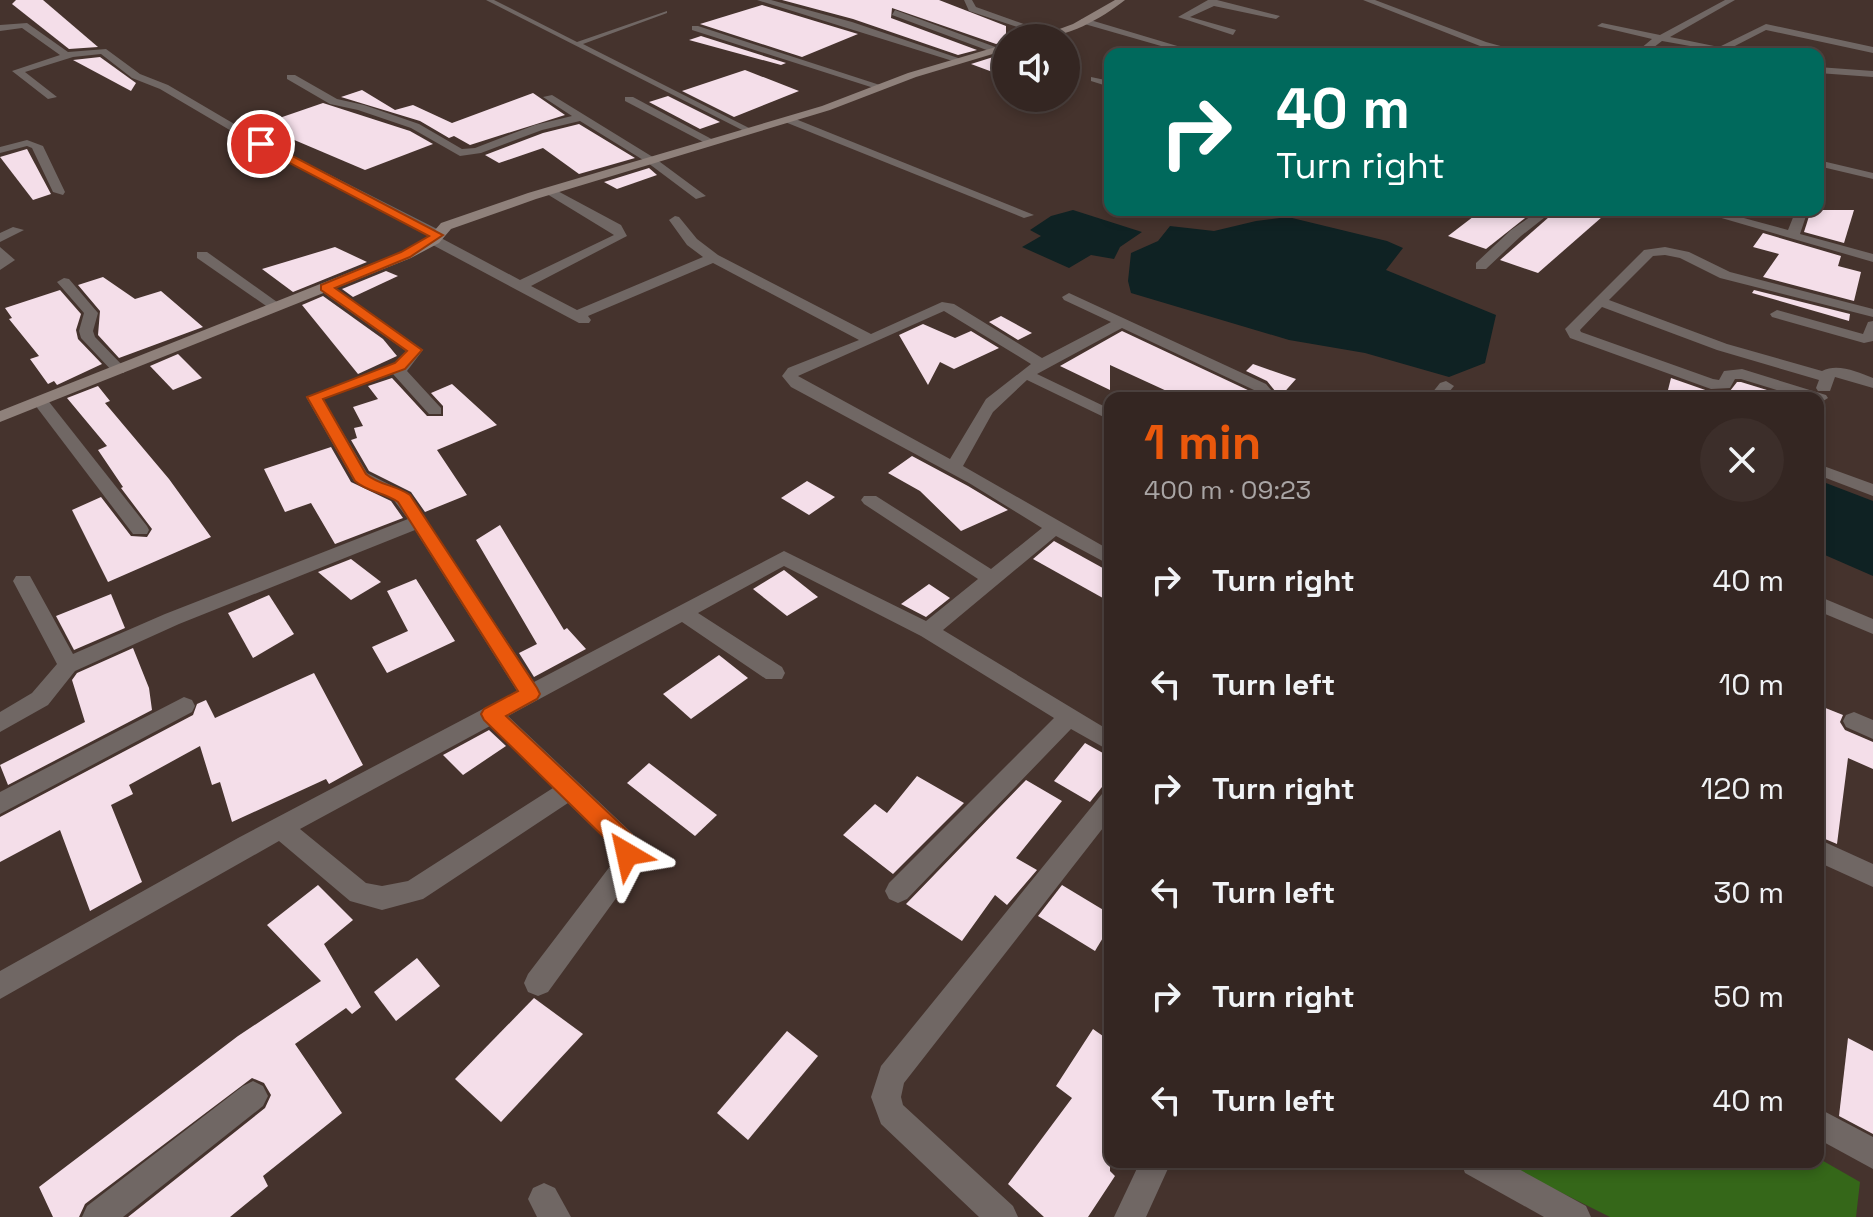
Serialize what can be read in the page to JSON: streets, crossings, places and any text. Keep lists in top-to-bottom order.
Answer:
{
  "page": {
    "turn": ["40 m", "Turn right"],
    "heading": ["1 min", "400 m · 09:23"],
    "list": [
      {
        "name": "Turn right",
        "value": "40 m"
      },
      {
        "name": "Turn left",
        "value": "10 m"
      },
      {
        "name": "Turn right",
        "value": "120 m"
      },
      {
        "name": "Turn left",
        "value": "30 m"
      },
      {
        "name": "Turn right",
        "value": "50 m"
      },
      {
        "name": "Turn left",
        "value": "40 m"
      }
    ]
  }
}
